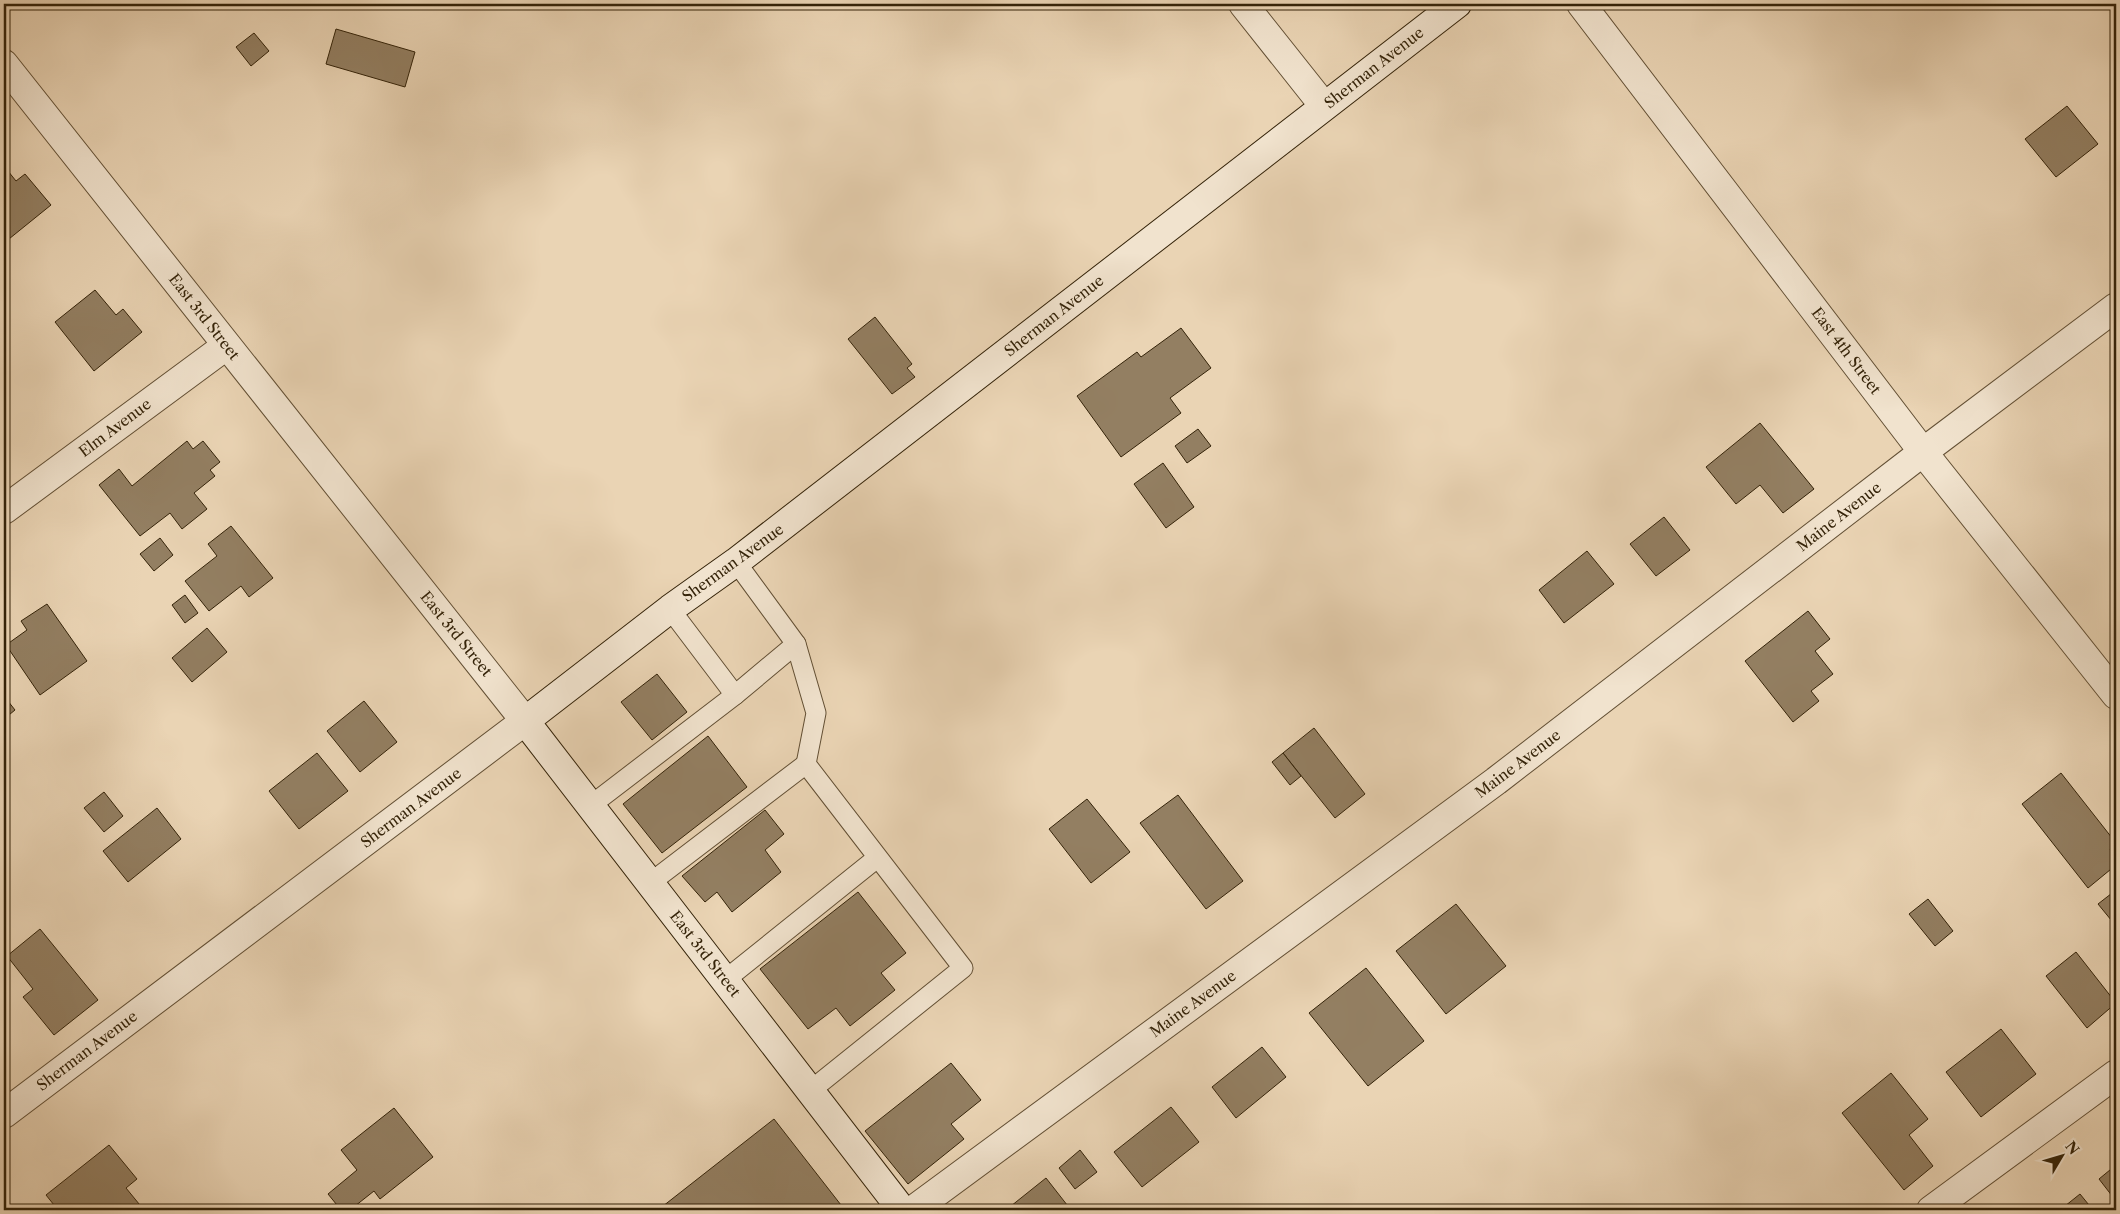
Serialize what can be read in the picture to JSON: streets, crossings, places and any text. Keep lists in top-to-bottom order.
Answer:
{
  "streets": {
    "street": [
      "Sherman Avenue",
      "East 3rd Street",
      "East 4th Street",
      "Elm Avenue",
      "Maine Avenue"
    ]
  },
  "crossings": [
    ["Sherman Avenue", "East 3rd Street"],
    ["East 3rd Street", "Elm Avenue"],
    ["East 4th Street", "Maine Avenue"]
  ],
  "north": "top right"
}
